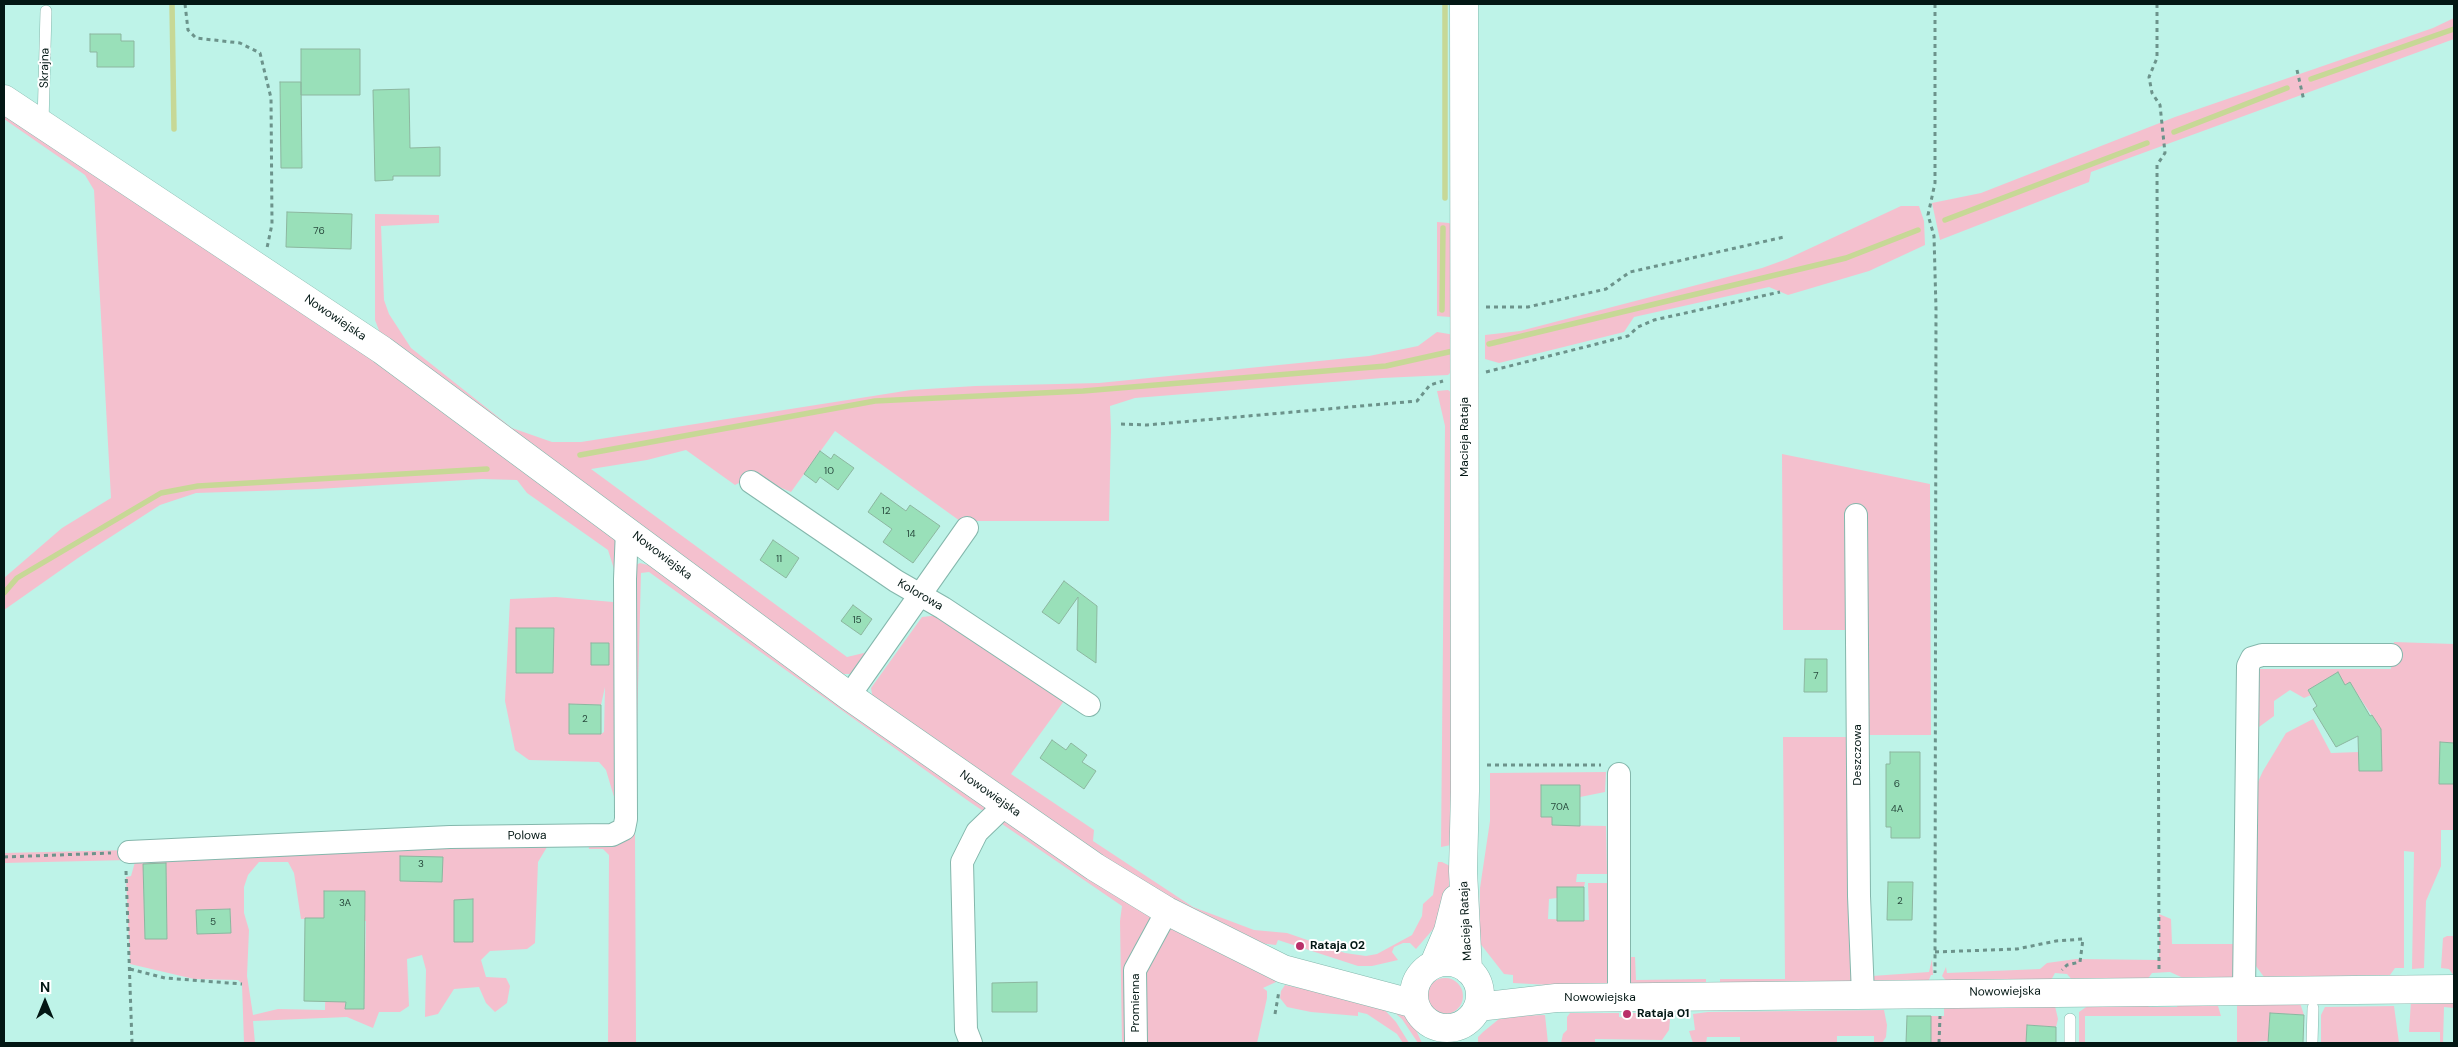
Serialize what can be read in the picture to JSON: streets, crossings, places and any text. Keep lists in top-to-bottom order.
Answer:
{
  "streets": {
    "street": [
      "Nowowiejska",
      "Macieja Rataja",
      "Kolorowa",
      "Deszczowa",
      "Polowa",
      "Promienna"
    ],
    "lane": ["Skrajna"]
  },
  "crossings": [
    ["Skrajna", "Nowowiejska"],
    ["Nowowiejska", "Macieja Rataja"],
    ["Nowowiejska", "Deszczowa"],
    ["Nowowiejska", "Polowa"],
    ["Nowowiejska", "Promienna"]
  ],
  "places": ["Rataja 02", "Rataja 01"],
  "house_numbers": [
    "76",
    "10",
    "12",
    "14",
    "11",
    "15",
    "7",
    "2",
    "6",
    "70A",
    "4A",
    "3",
    "2",
    "3A",
    "5"
  ],
  "north": "top"
}
